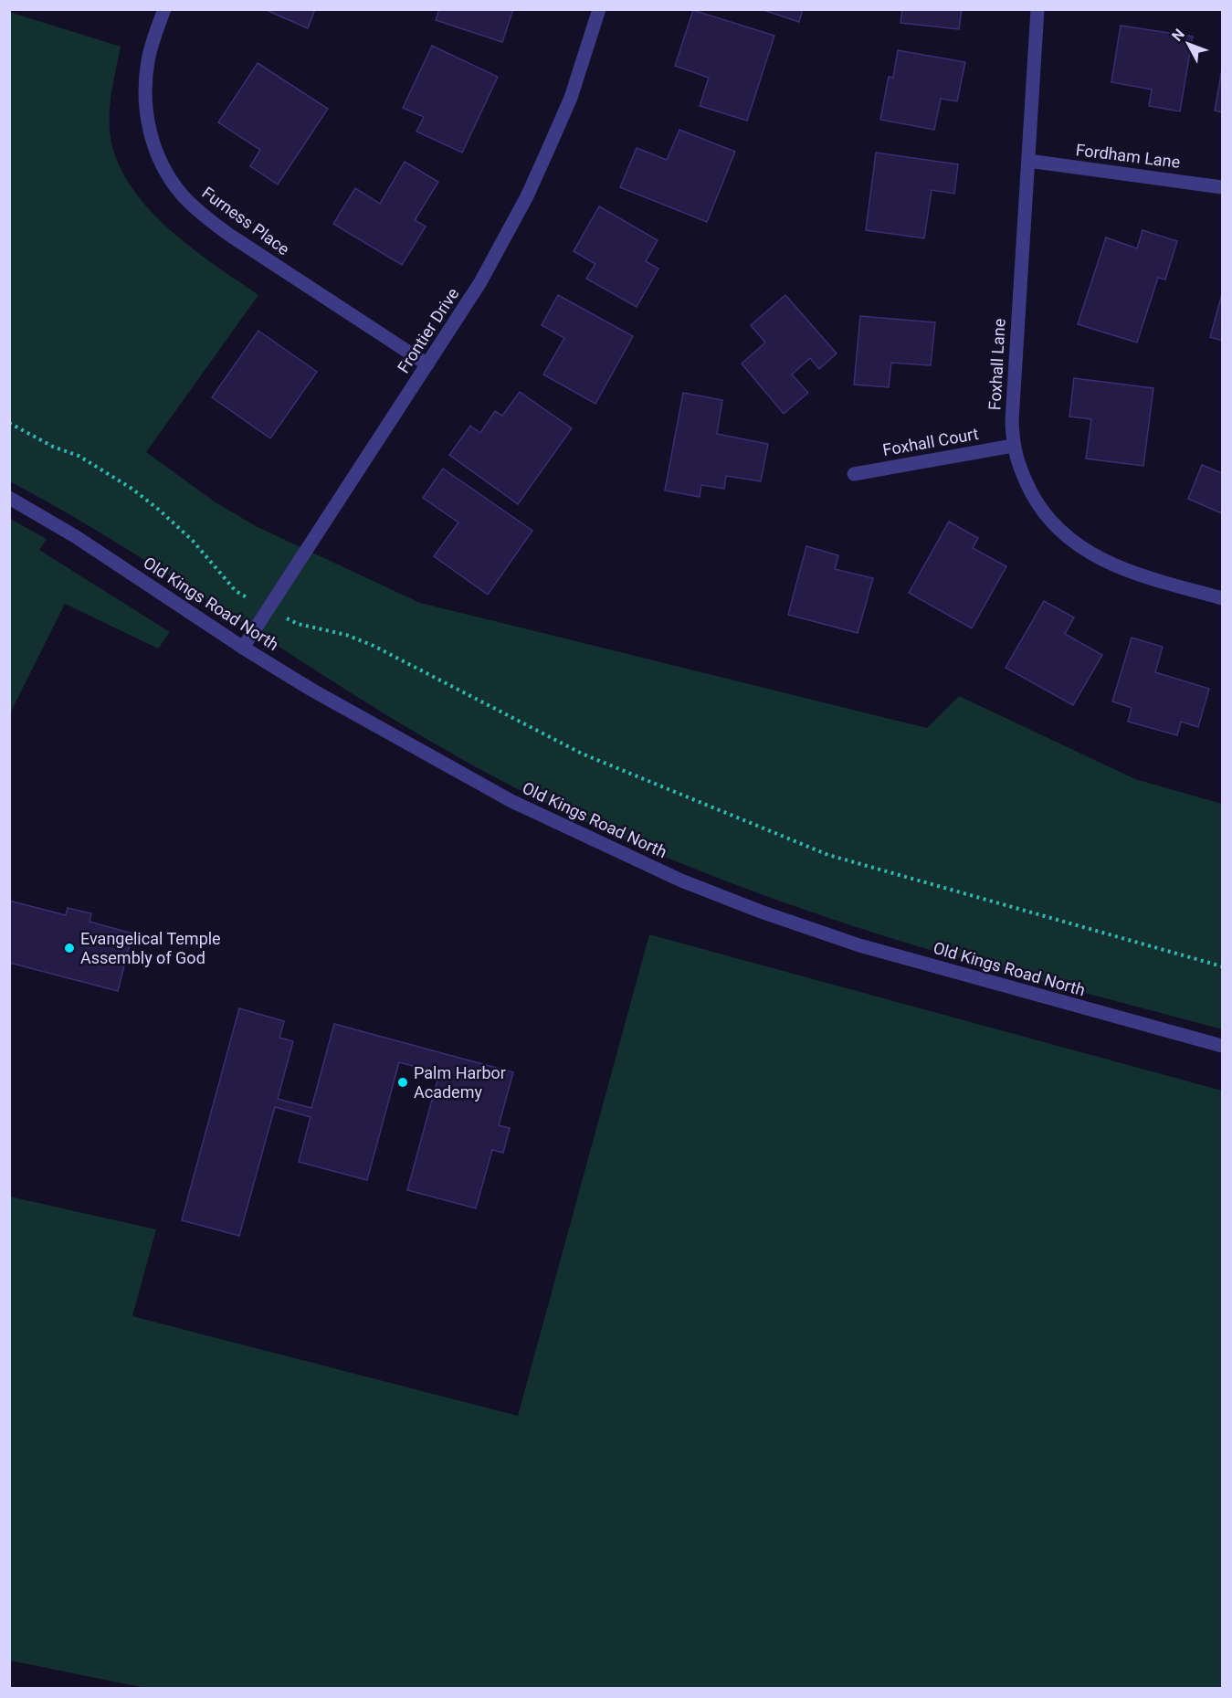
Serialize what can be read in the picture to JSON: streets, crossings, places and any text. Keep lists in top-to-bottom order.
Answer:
{
  "streets": {
    "street": [
      "Fordham Lane",
      "Furness Place",
      "Frontier Drive",
      "Foxhall Lane",
      "Foxhall Court",
      "Old Kings Road North"
    ]
  },
  "crossings": [
    ["Fordham Lane", "Foxhall Lane"],
    ["Furness Place", "Frontier Drive"],
    ["Frontier Drive", "Old Kings Road North"],
    ["Foxhall Lane", "Foxhall Court"]
  ],
  "places": ["Evangelical Temple Assembly of God", "Palm Harbor Academy"],
  "north": "top left"
}
